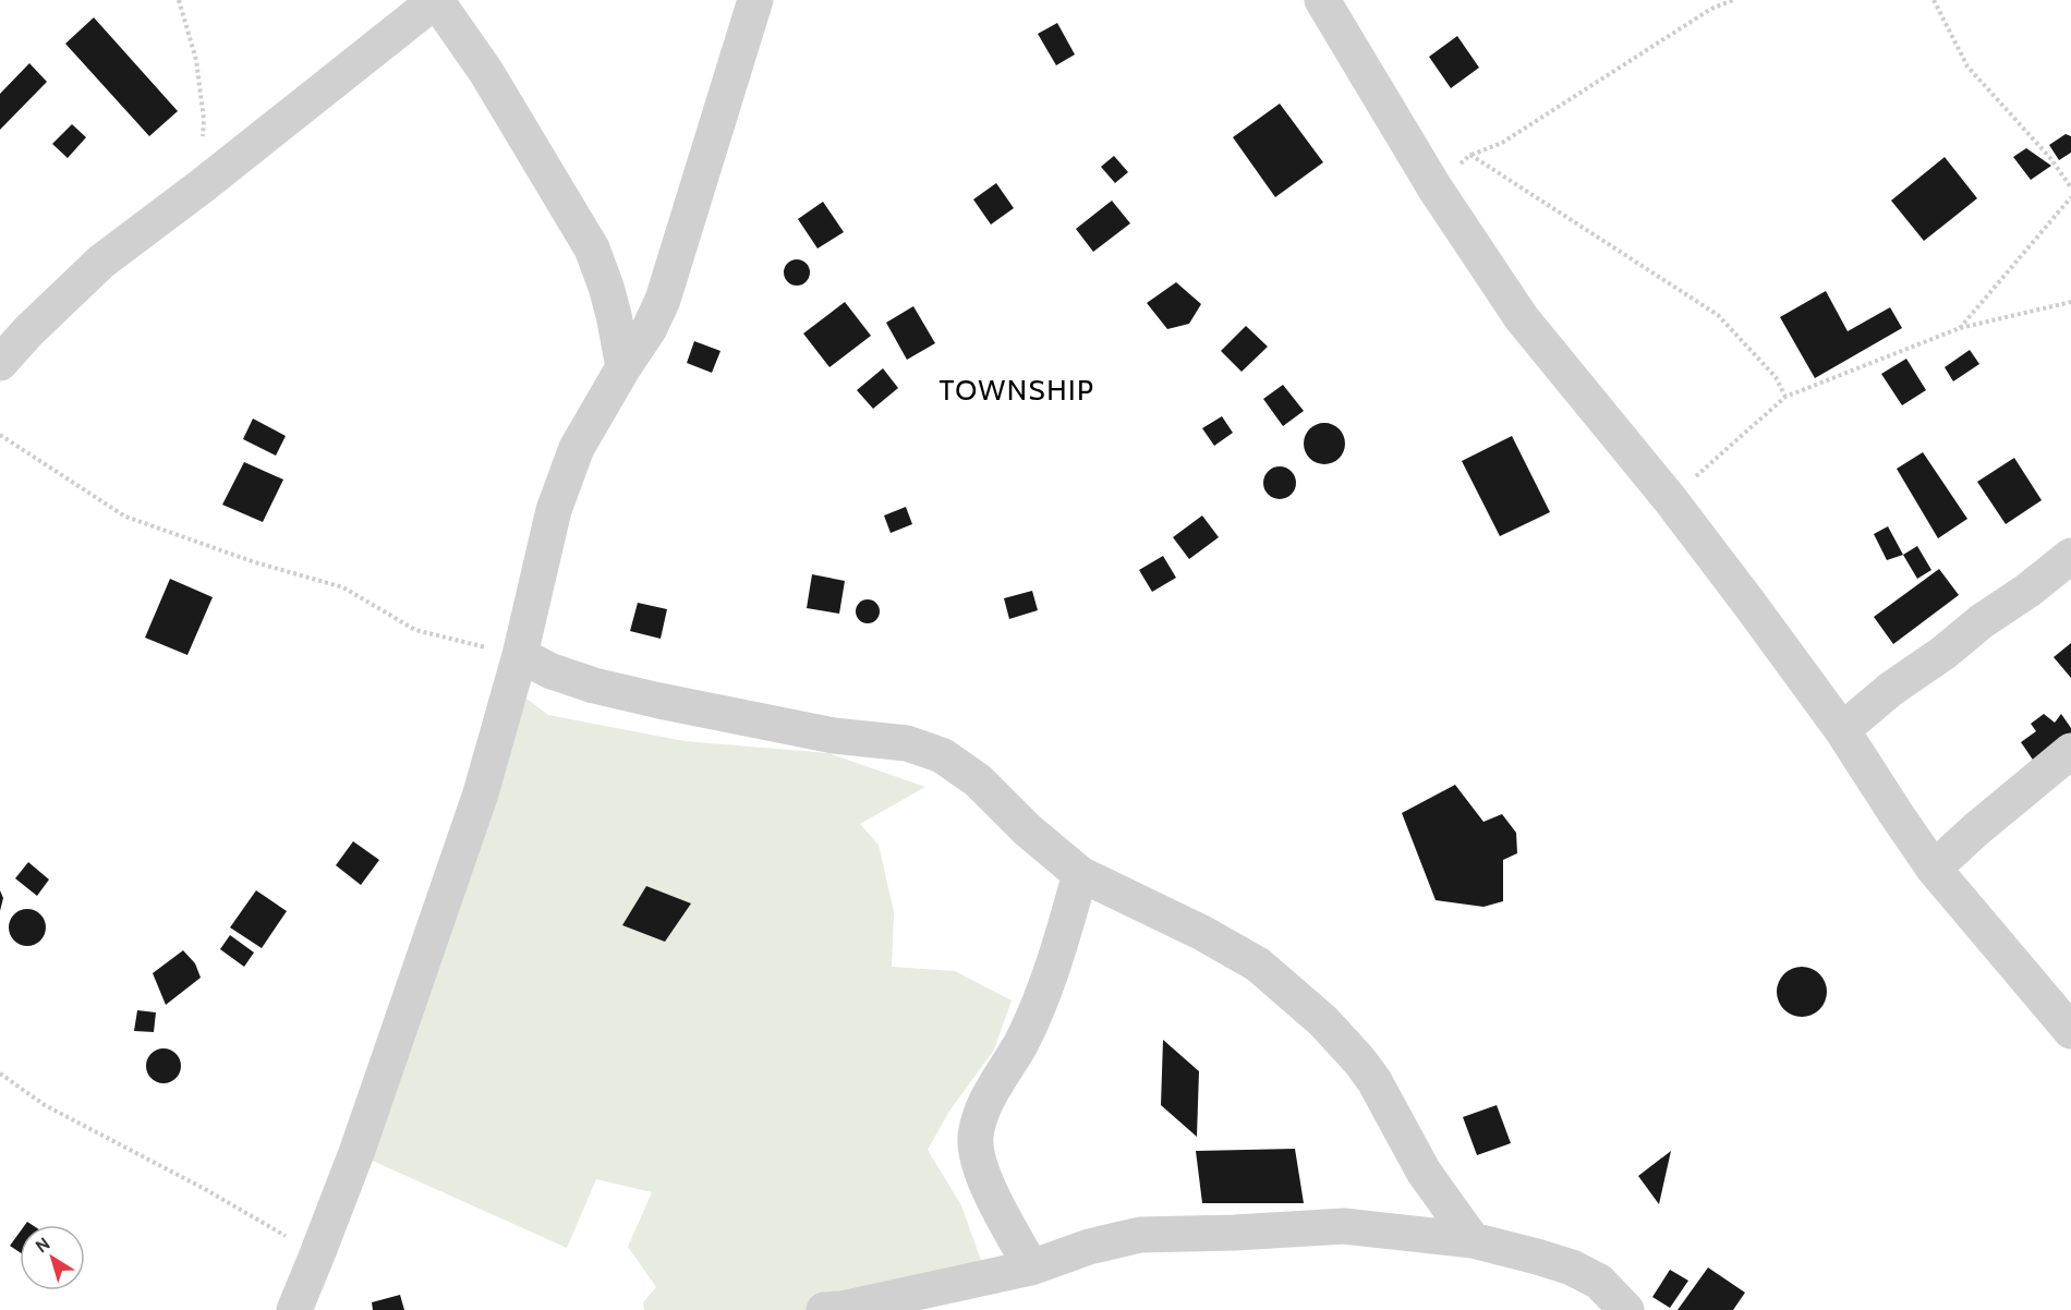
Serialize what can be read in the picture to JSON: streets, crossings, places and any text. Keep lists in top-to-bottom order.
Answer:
{
  "districts": ["TOWNSHIP"],
  "north": "top left"
}
